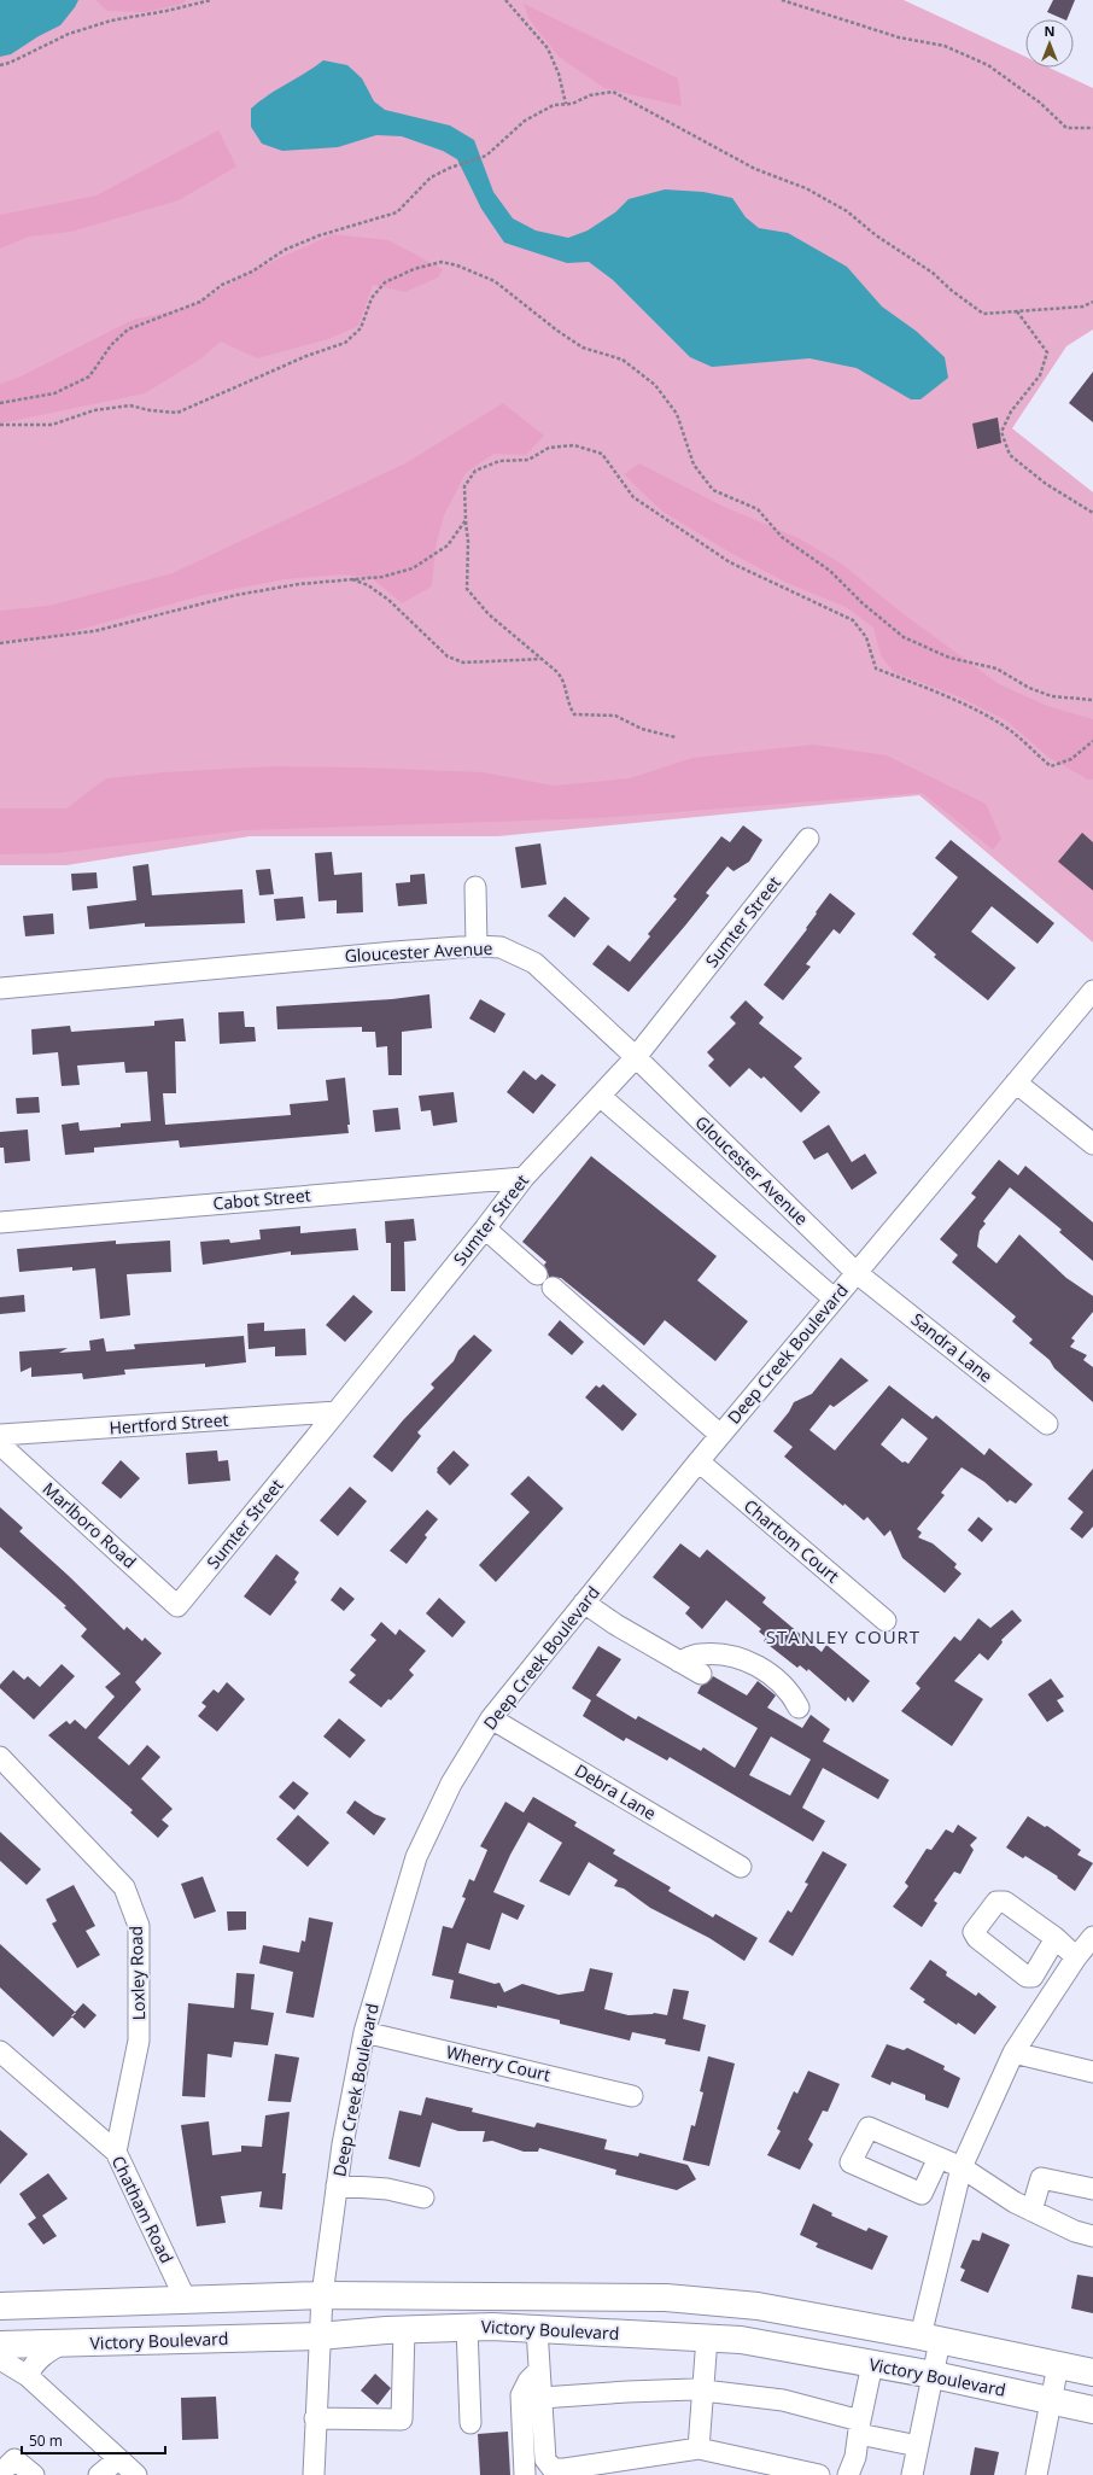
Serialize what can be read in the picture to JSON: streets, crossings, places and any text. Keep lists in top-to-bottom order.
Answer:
{
  "streets": {
    "main road": ["Victory Boulevard"],
    "street": [
      "Sumter Street",
      "Gloucester Avenue",
      "Cabot Street",
      "Sandra Lane",
      "Deep Creek Boulevard",
      "Hertford Street",
      "Marlboro Road",
      "Chartom Court",
      "Debra Lane",
      "Loxley Road",
      "Wherry Court",
      "Chatham Road"
    ]
  },
  "crossings": [
    ["Sumter Street", "Gloucester Avenue"],
    ["Sumter Street", "Cabot Street"],
    ["Sumter Street", "Hertford Street"],
    ["Sumter Street", "Marlboro Road"],
    ["Gloucester Avenue", "Sandra Lane"],
    ["Gloucester Avenue", "Deep Creek Boulevard"],
    ["Sandra Lane", "Deep Creek Boulevard"],
    ["Deep Creek Boulevard", "Chartom Court"],
    ["Deep Creek Boulevard", "Debra Lane"],
    ["Deep Creek Boulevard", "Wherry Court"],
    ["Deep Creek Boulevard", "Victory Boulevard"],
    ["Loxley Road", "Chatham Road"],
    ["Chatham Road", "Victory Boulevard"]
  ],
  "districts": ["STANLEY COURT"],
  "scale_bar": "50 m",
  "north": "top"
}
